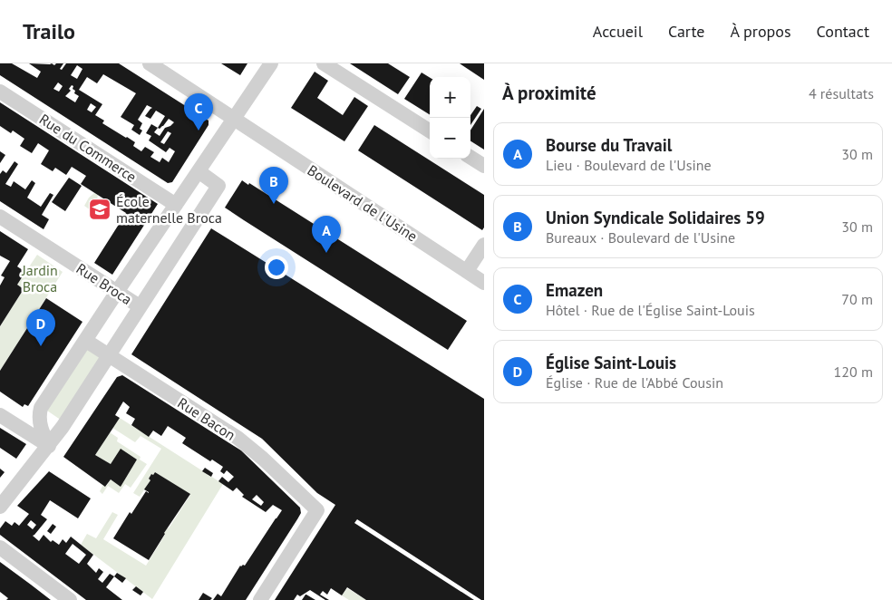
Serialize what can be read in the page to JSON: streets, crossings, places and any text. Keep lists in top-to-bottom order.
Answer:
{
  "streets": {
    "street": [
      "Rue du Commerce",
      "Boulevard de l'Usine",
      "Rue Broca",
      "Rue Bacon"
    ]
  },
  "parks": ["Jardin Broca"],
  "places": {
    "school or university": ["École maternelle Broca"]
  },
  "page": {
    "header": "Trailo",
    "nav": [
      "Accueil",
      "Carte",
      "À propos",
      "Contact"
    ],
    "heading": ["À proximité", "4 résultats"],
    "map_buttons": ["+", "−"],
    "pins": [
      "C",
      "B",
      "A",
      "D"
    ],
    "list": [
      {
        "mark": "A",
        "name": "Bourse du Travail",
        "note": "Lieu · Boulevard de l'Usine",
        "value": "30 m"
      },
      {
        "mark": "B",
        "name": "Union Syndicale Solidaires 59",
        "note": "Bureaux · Boulevard de l'Usine",
        "value": "30 m"
      },
      {
        "mark": "C",
        "name": "Emazen",
        "note": "Hôtel · Rue de l'Église Saint-Louis",
        "value": "70 m"
      },
      {
        "mark": "D",
        "name": "Église Saint-Louis",
        "note": "Église · Rue de l'Abbé Cousin",
        "value": "120 m"
      }
    ]
  }
}
